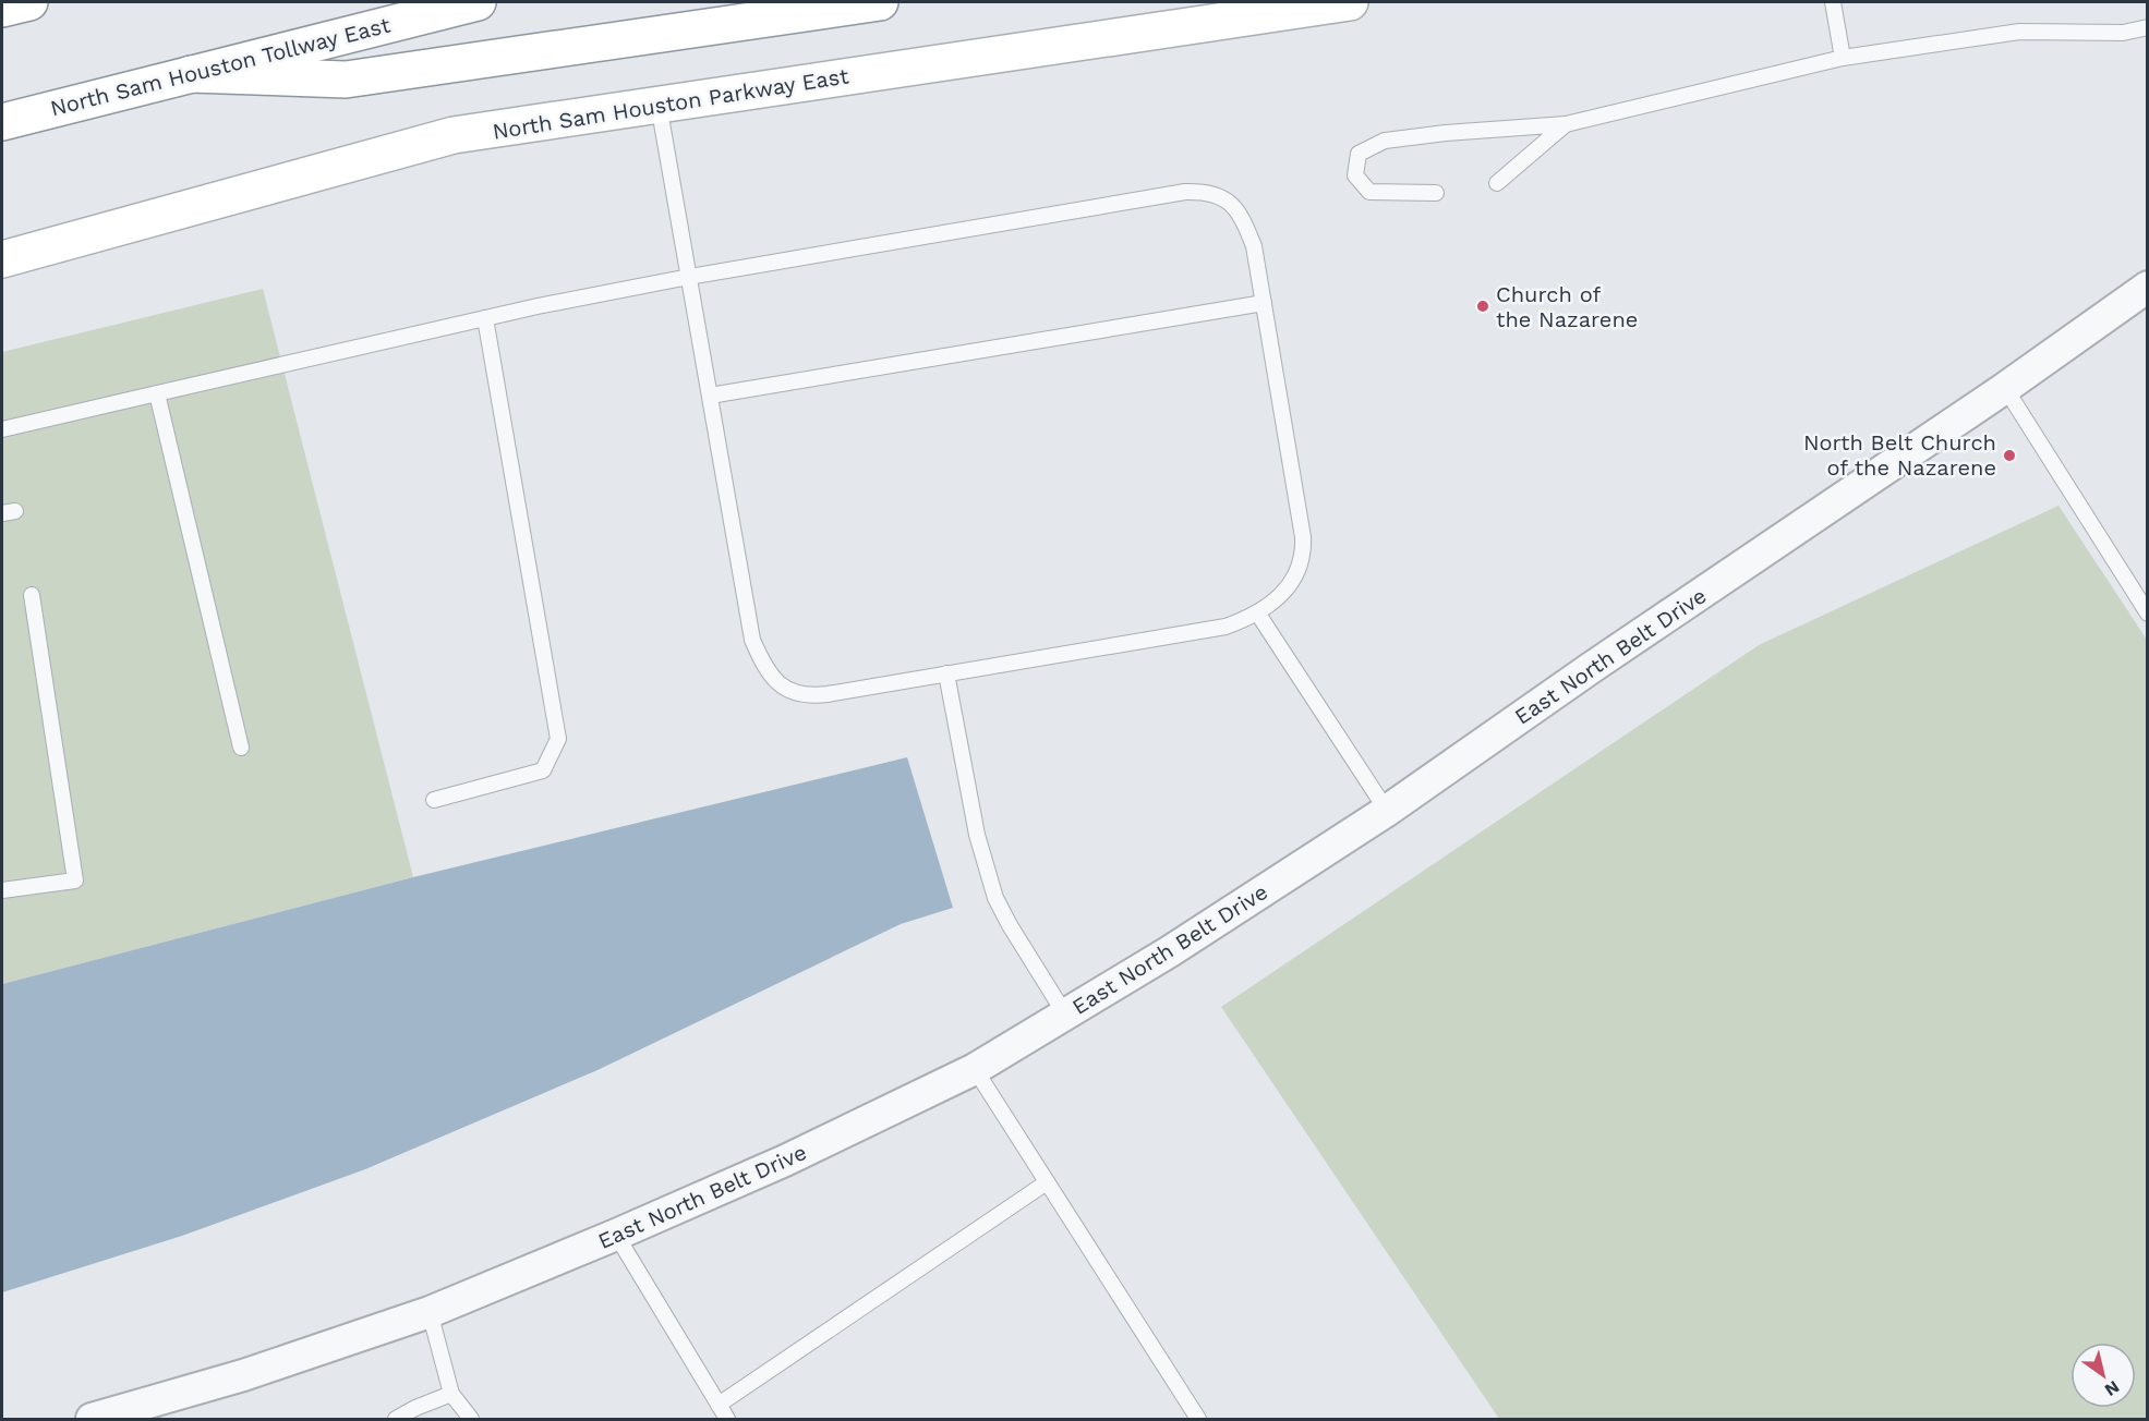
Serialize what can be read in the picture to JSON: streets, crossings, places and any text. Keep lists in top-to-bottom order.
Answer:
{
  "streets": {
    "main road": ["North Sam Houston Tollway East", "North Sam Houston Parkway East"],
    "street": ["East North Belt Drive"]
  },
  "places": ["Church of the Nazarene", "North Belt Church of the Nazarene"],
  "north": "bottom right"
}
